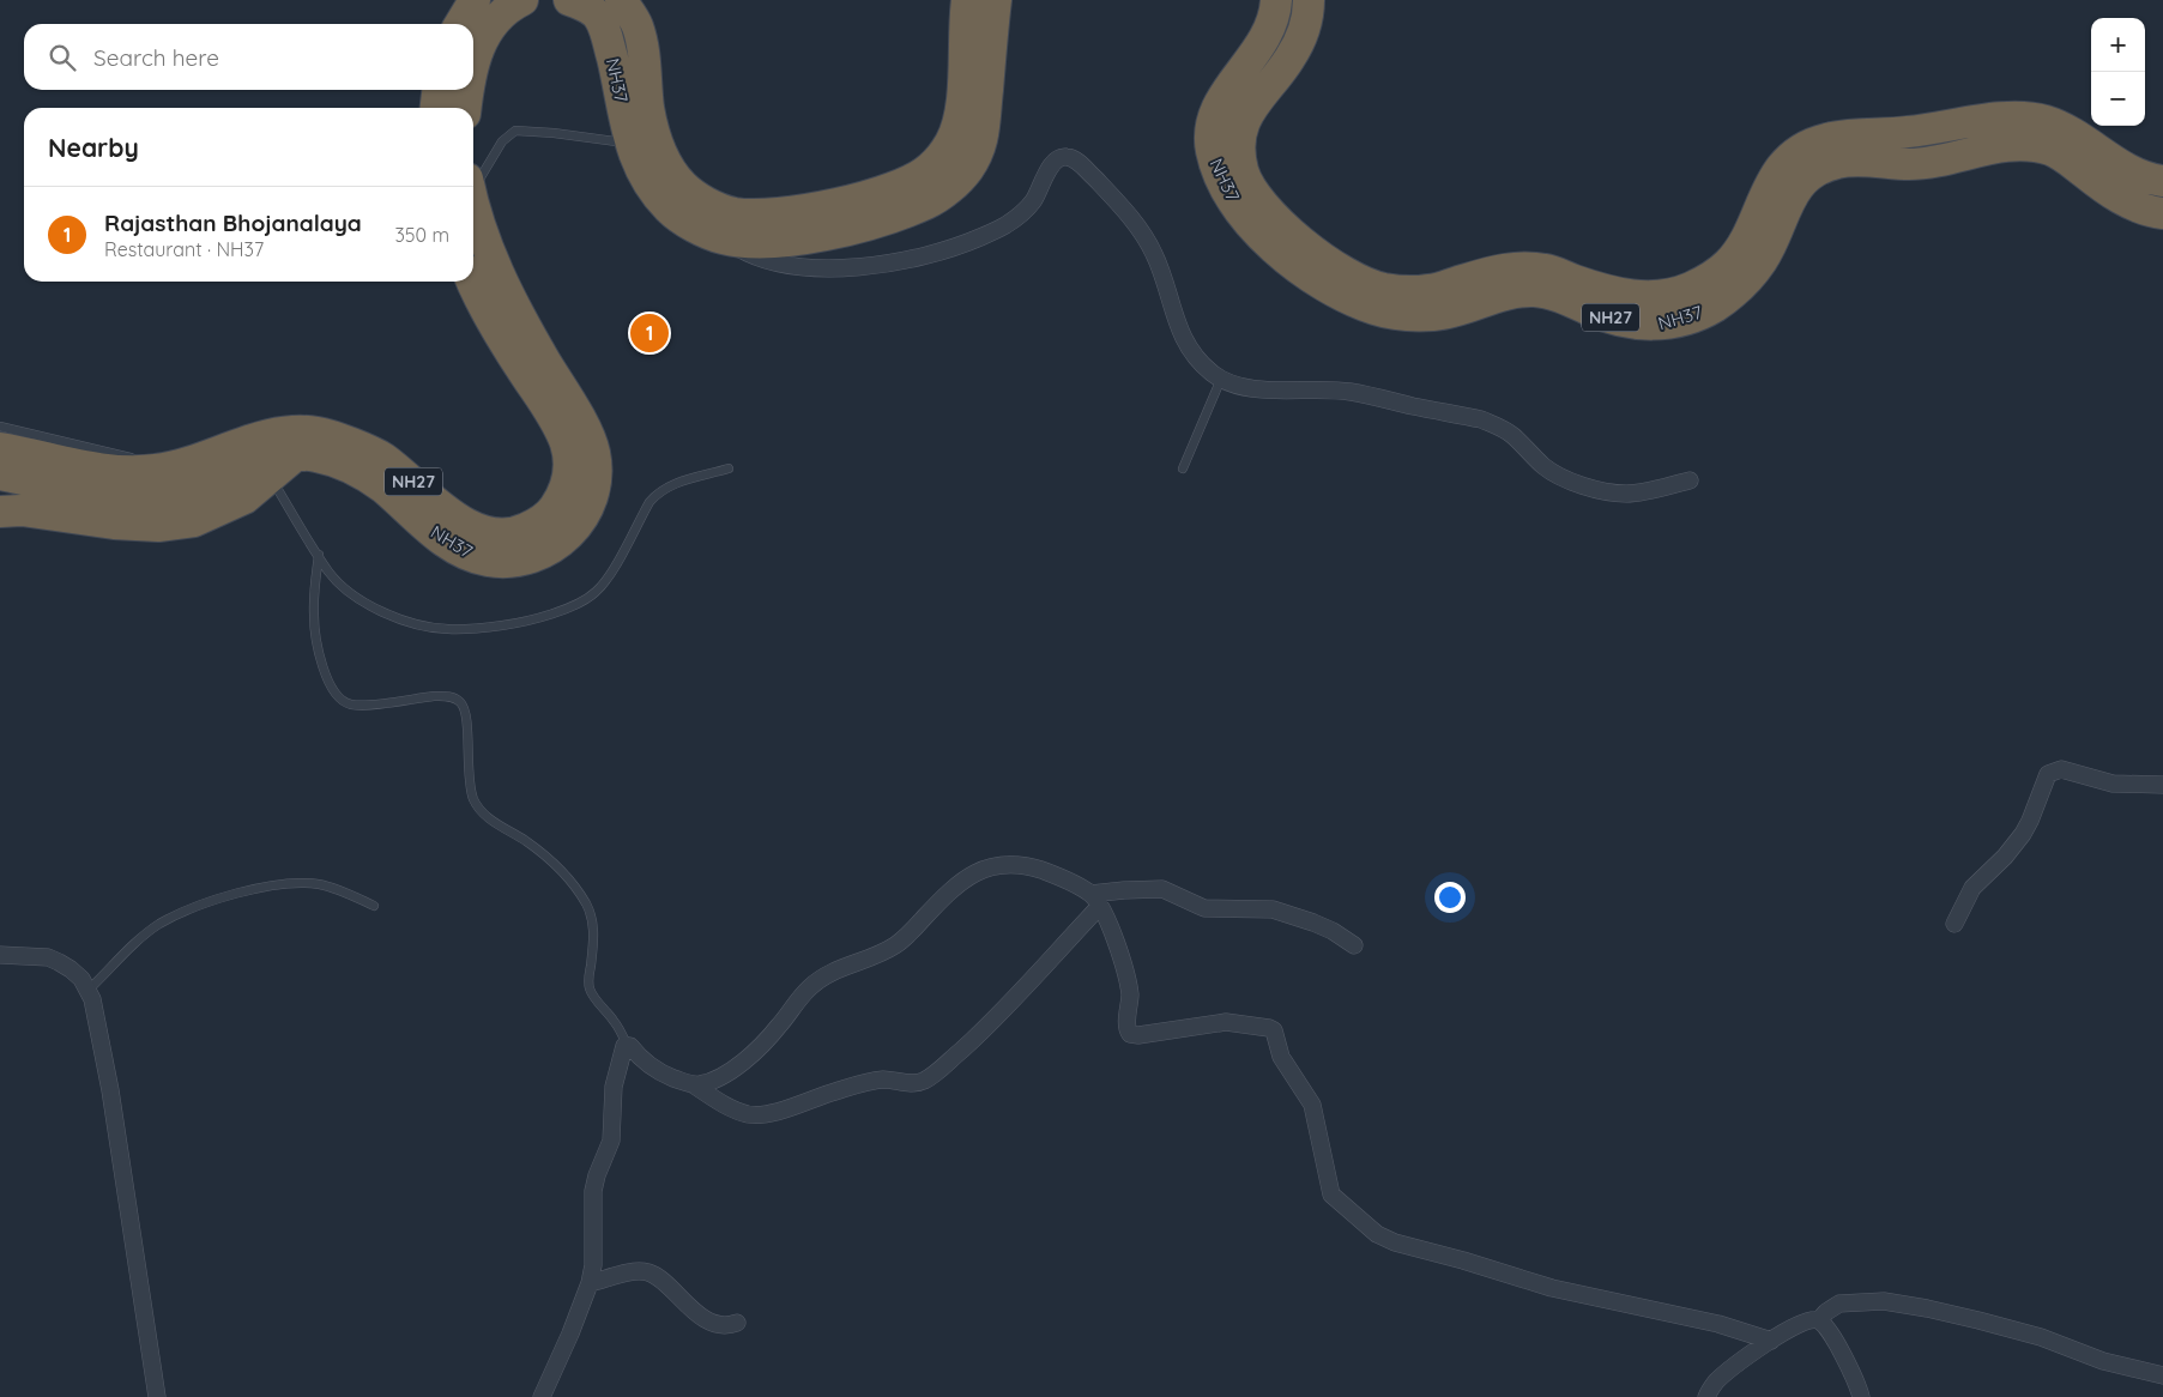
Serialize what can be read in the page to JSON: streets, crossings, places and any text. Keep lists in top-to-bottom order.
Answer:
{
  "streets": {
    "highway": ["NH37", "NH27"]
  },
  "page": {
    "map_buttons": ["+", "−"],
    "search": "Search here",
    "heading": "Nearby",
    "list": [
      {
        "mark": "1",
        "name": "Rajasthan Bhojanalaya",
        "note": "Restaurant · NH37",
        "value": "350 m"
      }
    ],
    "pins": "1"
  }
}
